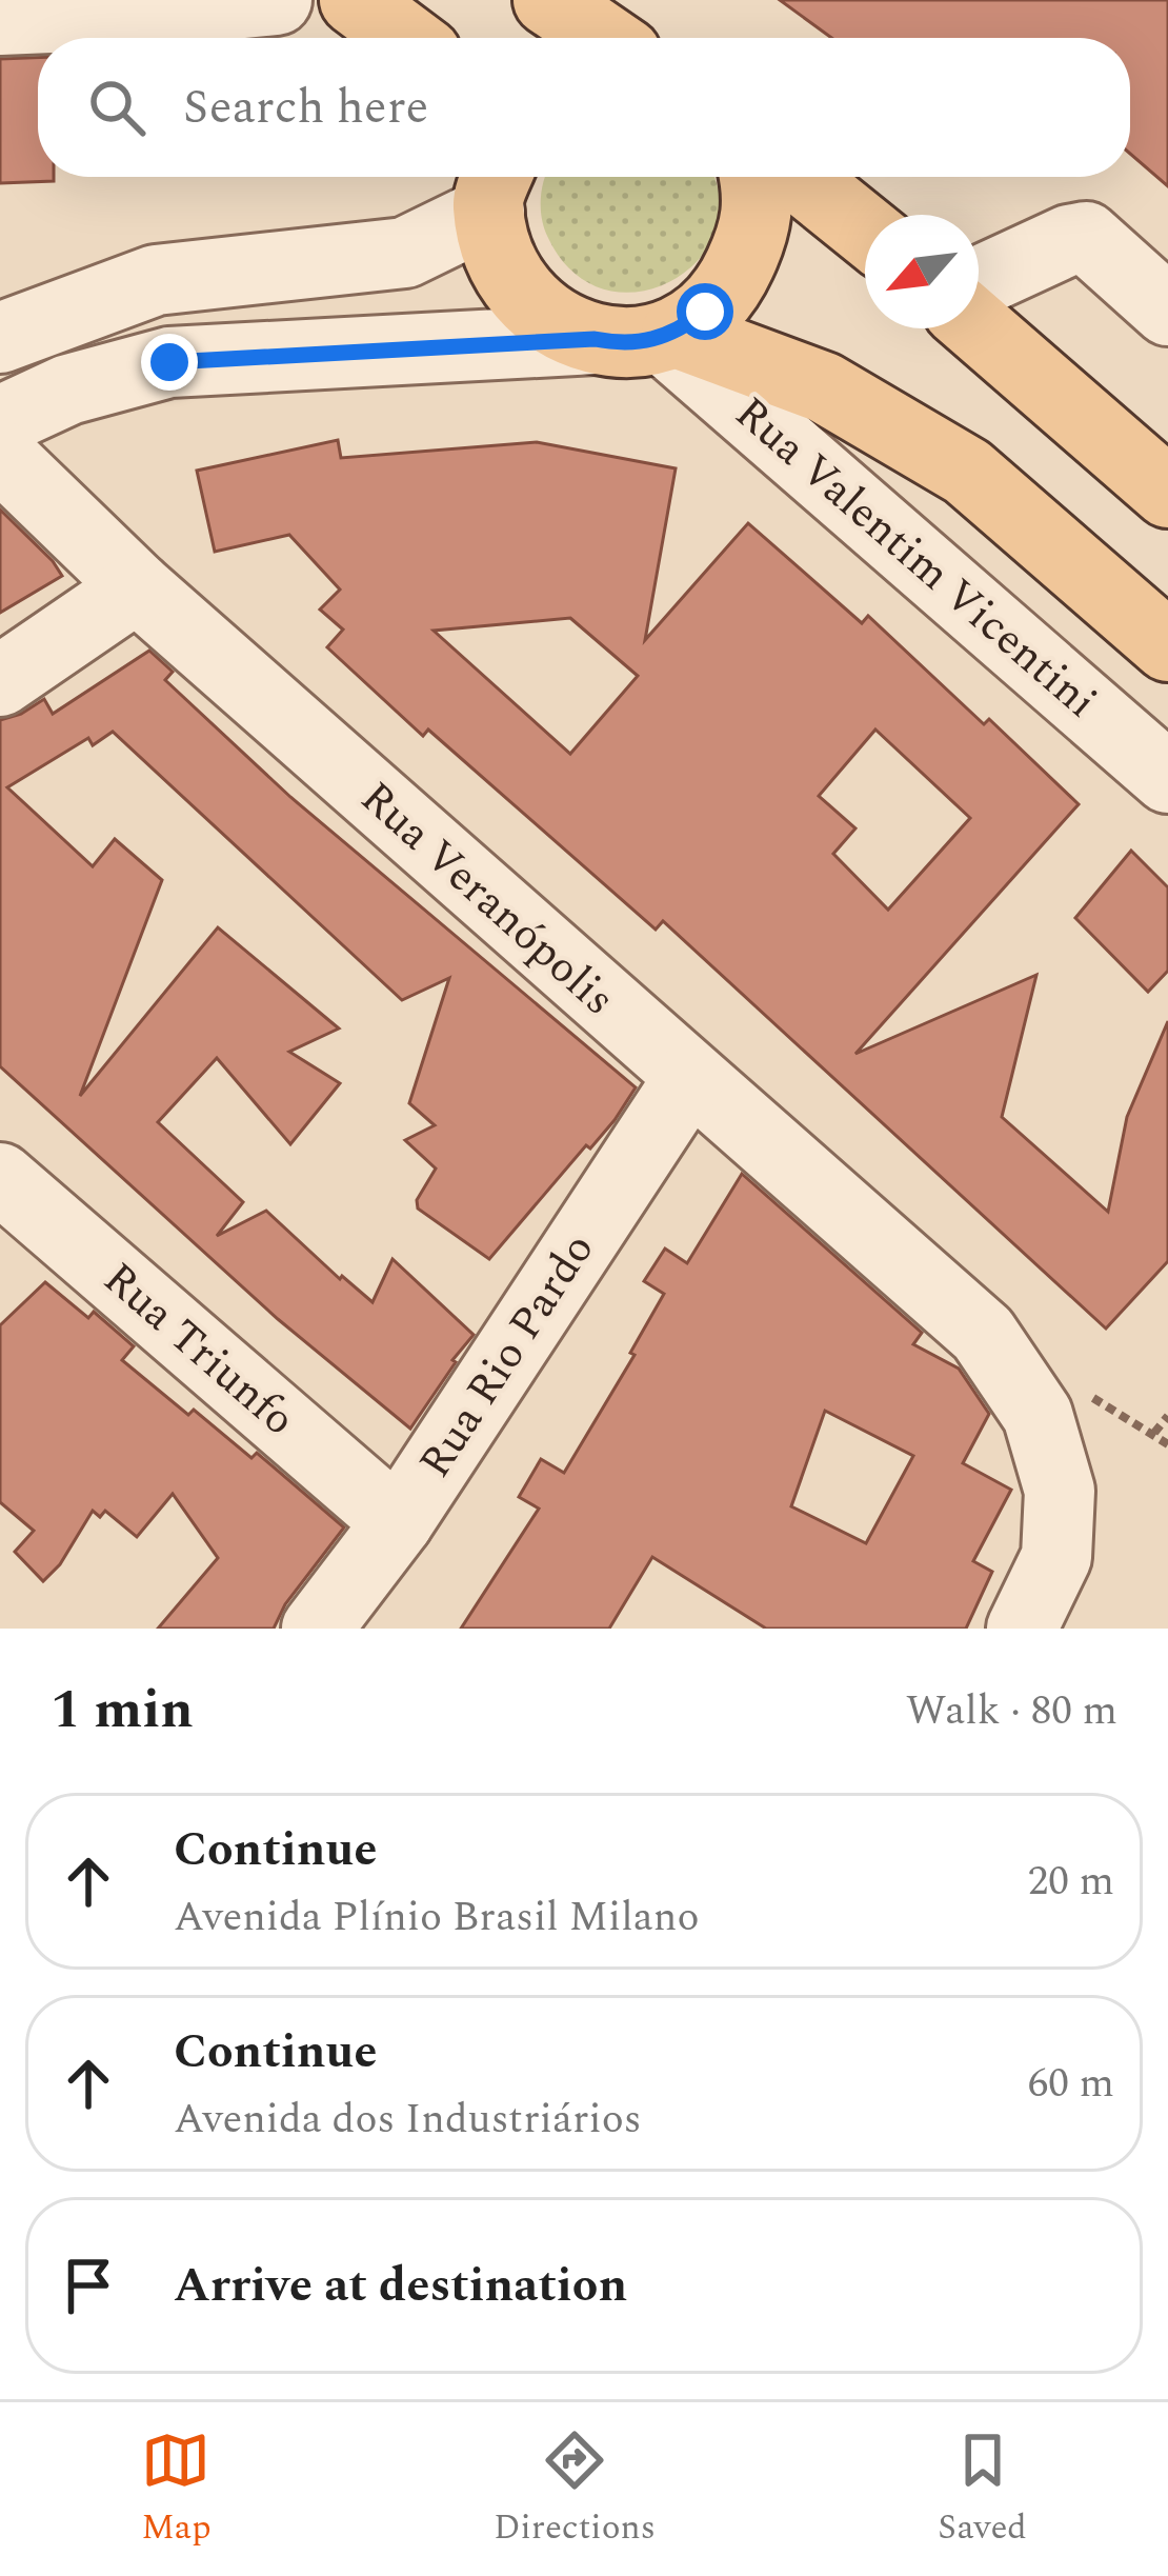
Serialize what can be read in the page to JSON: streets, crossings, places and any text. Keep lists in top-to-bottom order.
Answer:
{
  "streets": {
    "street": [
      "Rua Valentim Vicentini",
      "Rua Veranópolis",
      "Rua Triunfo",
      "Rua Rio Pardo"
    ]
  },
  "crossings": [
    ["Rua Veranópolis", "Rua Rio Pardo"],
    ["Rua Triunfo", "Rua Rio Pardo"]
  ],
  "north": "bottom left",
  "page": {
    "search": "Search here",
    "heading": ["1 min", "Walk · 80 m"],
    "list": [
      ["Continue", "Avenida Plínio Brasil Milano", "20 m"],
      ["Continue", "Avenida dos Industriários", "60 m"],
      "Arrive at destination"
    ],
    "nav": ["Map", "Directions", "Saved"]
  }
}
